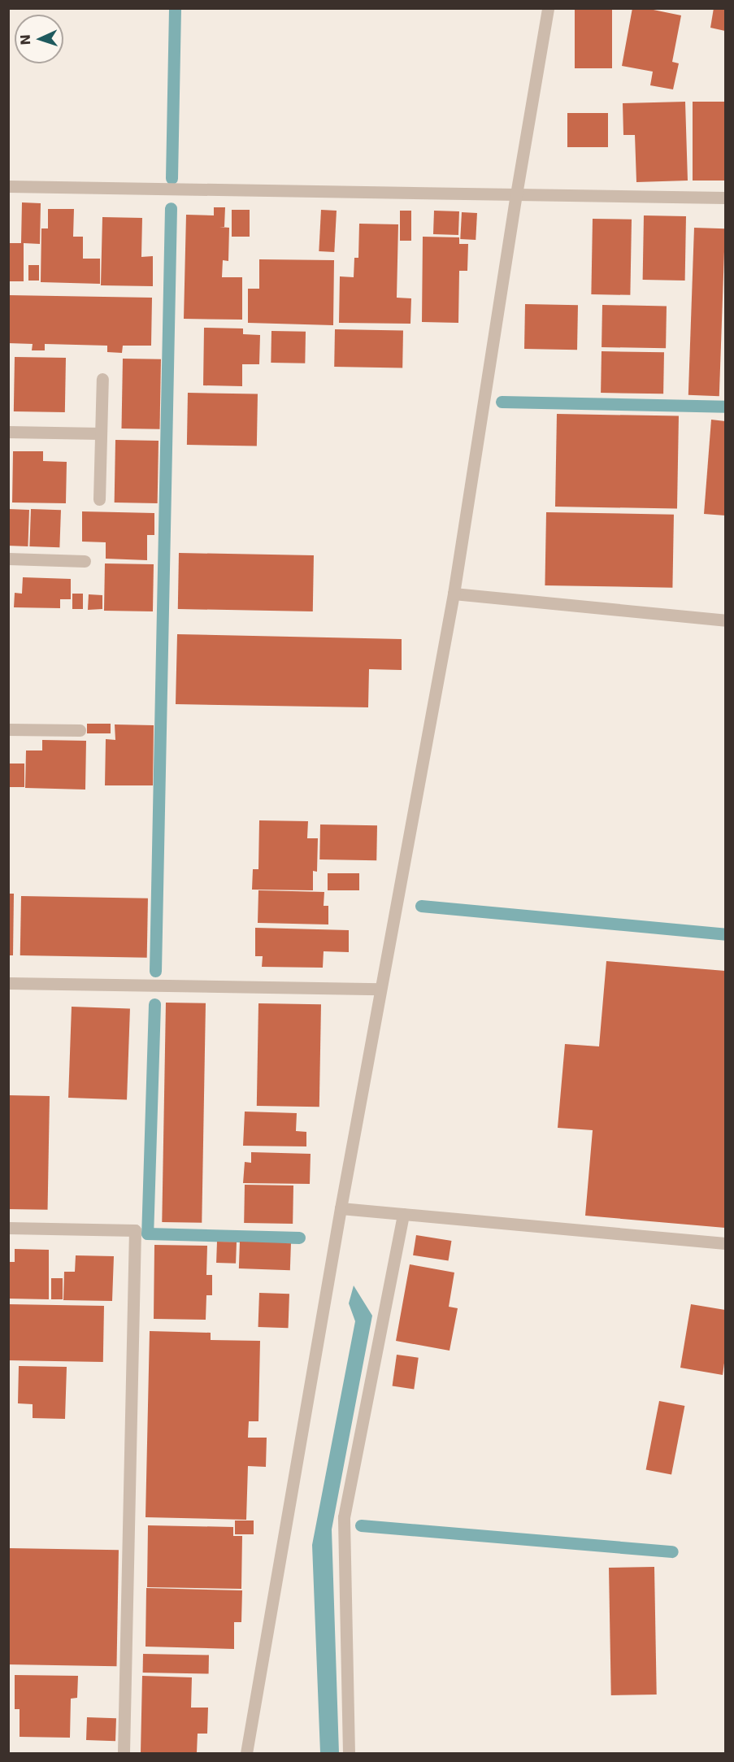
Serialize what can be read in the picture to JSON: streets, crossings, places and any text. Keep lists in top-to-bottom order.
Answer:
{
  "north": "left"
}
